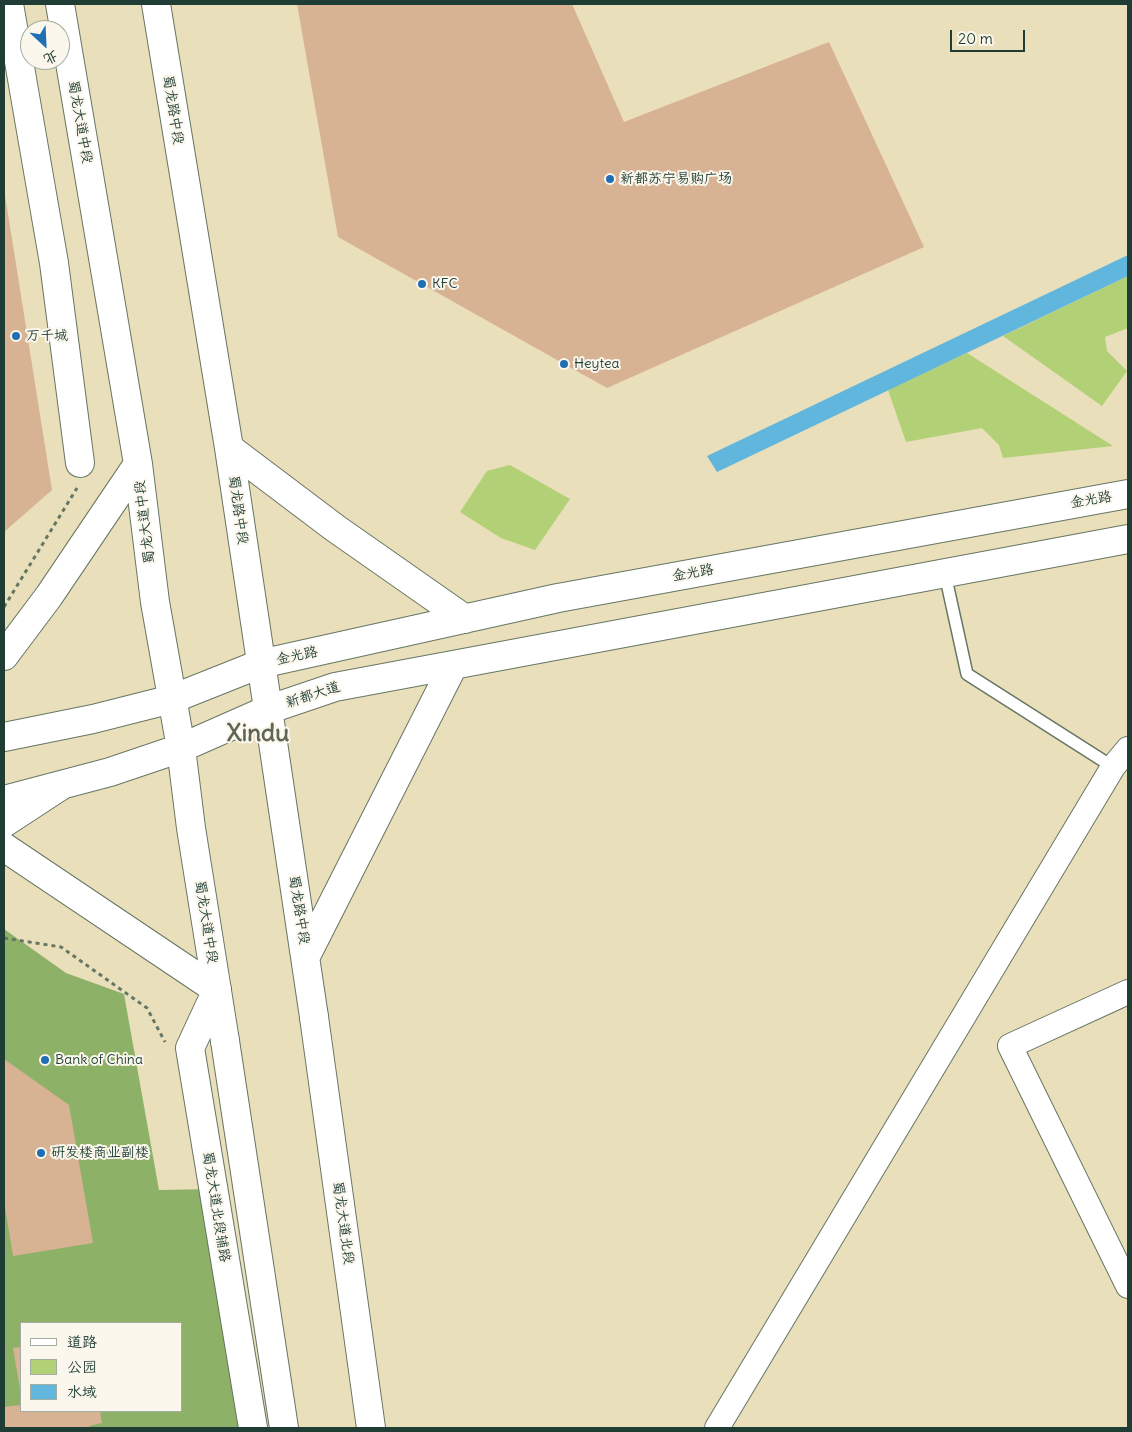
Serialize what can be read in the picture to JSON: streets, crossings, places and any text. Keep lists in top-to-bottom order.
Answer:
{
  "streets": {
    "main road": [
      "蜀龙路中段",
      "蜀龙大道中段",
      "金光路",
      "新都大道",
      "蜀龙大道北段辅路",
      "蜀龙大道北段"
    ]
  },
  "crossings": [
    ["蜀龙路中段", "金光路"],
    ["蜀龙路中段", "新都大道"],
    ["蜀龙路中段", "蜀龙大道北段"],
    ["蜀龙大道中段", "金光路"],
    ["蜀龙大道中段", "新都大道"],
    ["蜀龙大道中段", "蜀龙大道北段辅路"]
  ],
  "districts": ["Xindu"],
  "places": [
    "新都苏宁易购广场",
    "KFC",
    "万千城",
    "Heytea",
    "Bank of China",
    "研发楼商业副楼"
  ],
  "legend": ["道路", "公园", "水域"],
  "scale_bar": "20 m",
  "north": "bottom right"
}
